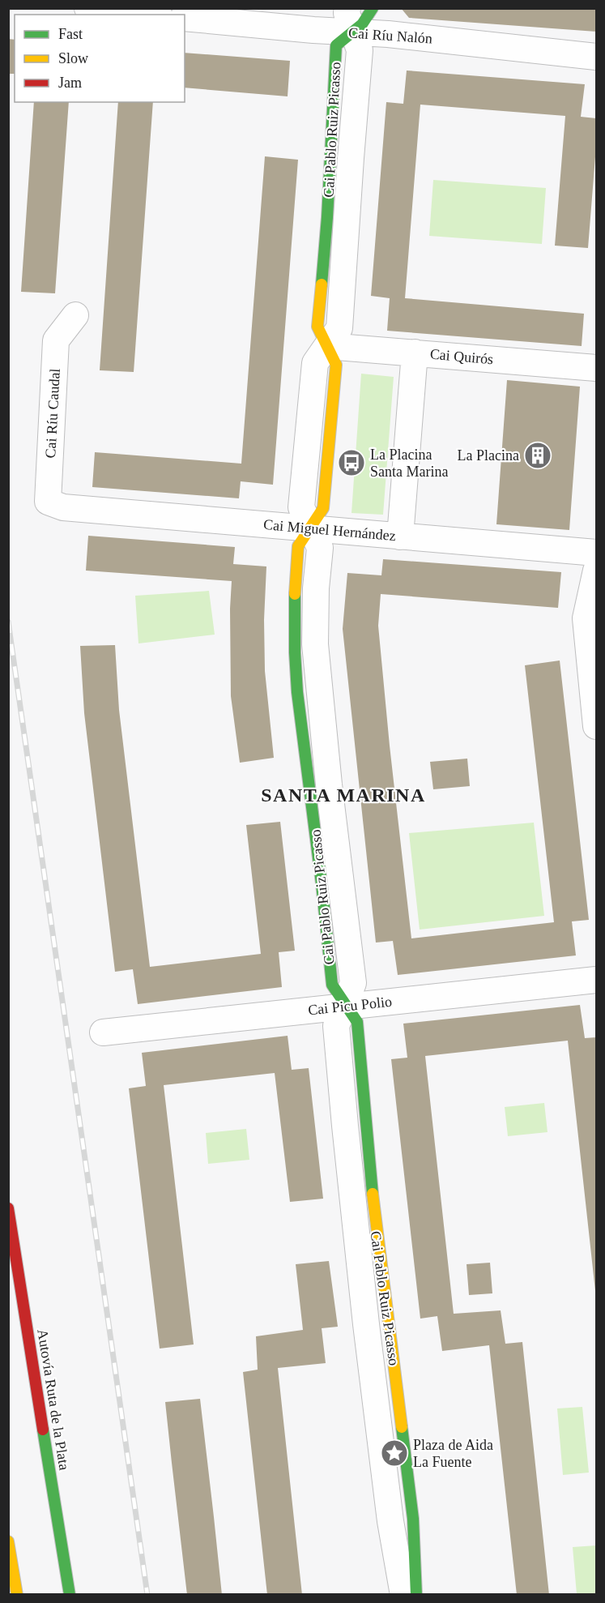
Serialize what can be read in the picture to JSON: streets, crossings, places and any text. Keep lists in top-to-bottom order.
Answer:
{
  "streets": {
    "main road": ["Cai Pablo Ruiz Picasso", "Autovía Ruta de la Plata"],
    "street": [
      "Cai Ríu Nalón",
      "Cai Quirós",
      "Cai Ríu Caudal",
      "Cai Miguel Hernández",
      "Cai Picu Polio"
    ]
  },
  "crossings": [
    ["Cai Ríu Nalón", "Cai Pablo Ruiz Picasso"],
    ["Cai Pablo Ruiz Picasso", "Cai Quirós"],
    ["Cai Pablo Ruiz Picasso", "Cai Miguel Hernández"],
    ["Cai Pablo Ruiz Picasso", "Cai Picu Polio"],
    ["Cai Ríu Caudal", "Cai Miguel Hernández"]
  ],
  "districts": ["SANTA MARINA"],
  "places": {
    "building": ["La Placina"],
    "bus stop": ["La Placina Santa Marina"],
    "place": ["Plaza de Aida La Fuente"]
  },
  "legend": ["Fast", "Slow", "Jam"]
}
